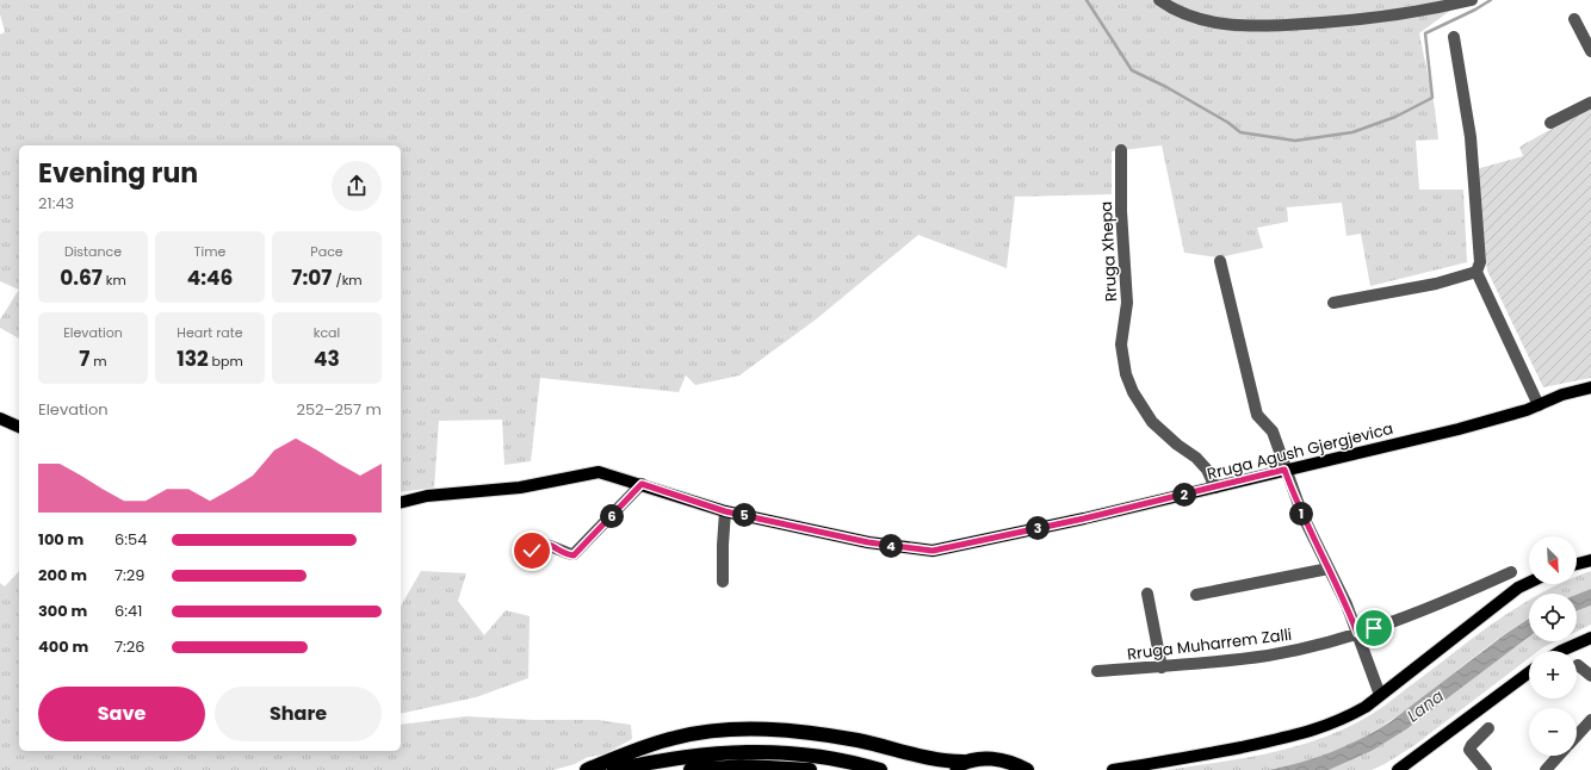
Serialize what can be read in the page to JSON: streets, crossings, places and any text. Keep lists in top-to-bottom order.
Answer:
{
  "streets": {
    "main road": ["Rruga Agush Gjergjevica"],
    "street": ["Rruga Xhepa", "Rruga Muharrem Zalli"]
  },
  "crossings": [
    ["Rruga Xhepa", "Rruga Agush Gjergjevica"]
  ],
  "water": ["Lana"],
  "north": "bottom right",
  "page": {
    "heading": ["Evening run", "21:43"],
    "stats": [
      ["Distance", "0.67 km"],
      ["Time", "4:46"],
      ["Pace", "7:07 /km"],
      ["Elevation", "7 m"],
      ["Heart rate", "132 bpm"],
      ["kcal", "43"]
    ],
    "chart": ["Elevation", "252–257 m"],
    "pins": [
      "2",
      "1",
      "5",
      "6",
      "3",
      "4"
    ],
    "list": [
      {
        "name": "100 m",
        "note": "6:54"
      },
      {
        "name": "200 m",
        "note": "7:29"
      },
      {
        "name": "300 m",
        "note": "6:41"
      },
      {
        "name": "400 m",
        "note": "7:26"
      }
    ],
    "map_buttons": ["+", "−"],
    "buttons": ["Save", "Share"]
  }
}
